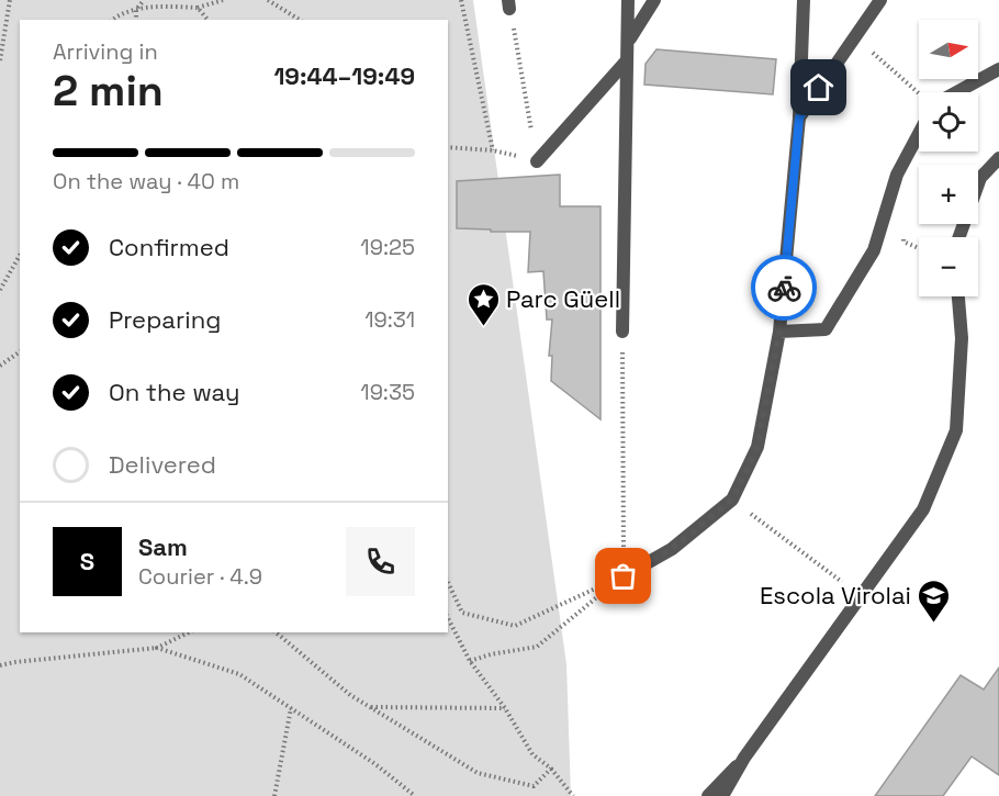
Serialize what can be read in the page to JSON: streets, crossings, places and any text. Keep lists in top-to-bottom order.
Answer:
{
  "places": {
    "place": ["Parc Güell"],
    "school or university": ["Escola Virolai"]
  },
  "north": "right",
  "page": {
    "map_buttons": ["+", "−"],
    "heading": ["2 min", "Arriving in", "19:44–19:49"],
    "panel": ["Sam", "Courier · 4.9"],
    "bar": "On the way · 40 m",
    "list": [
      ["Confirmed", "19:25"],
      ["Preparing", "19:31"],
      ["On the way", "19:35"],
      "Delivered"
    ],
    "round": "S"
  }
}
